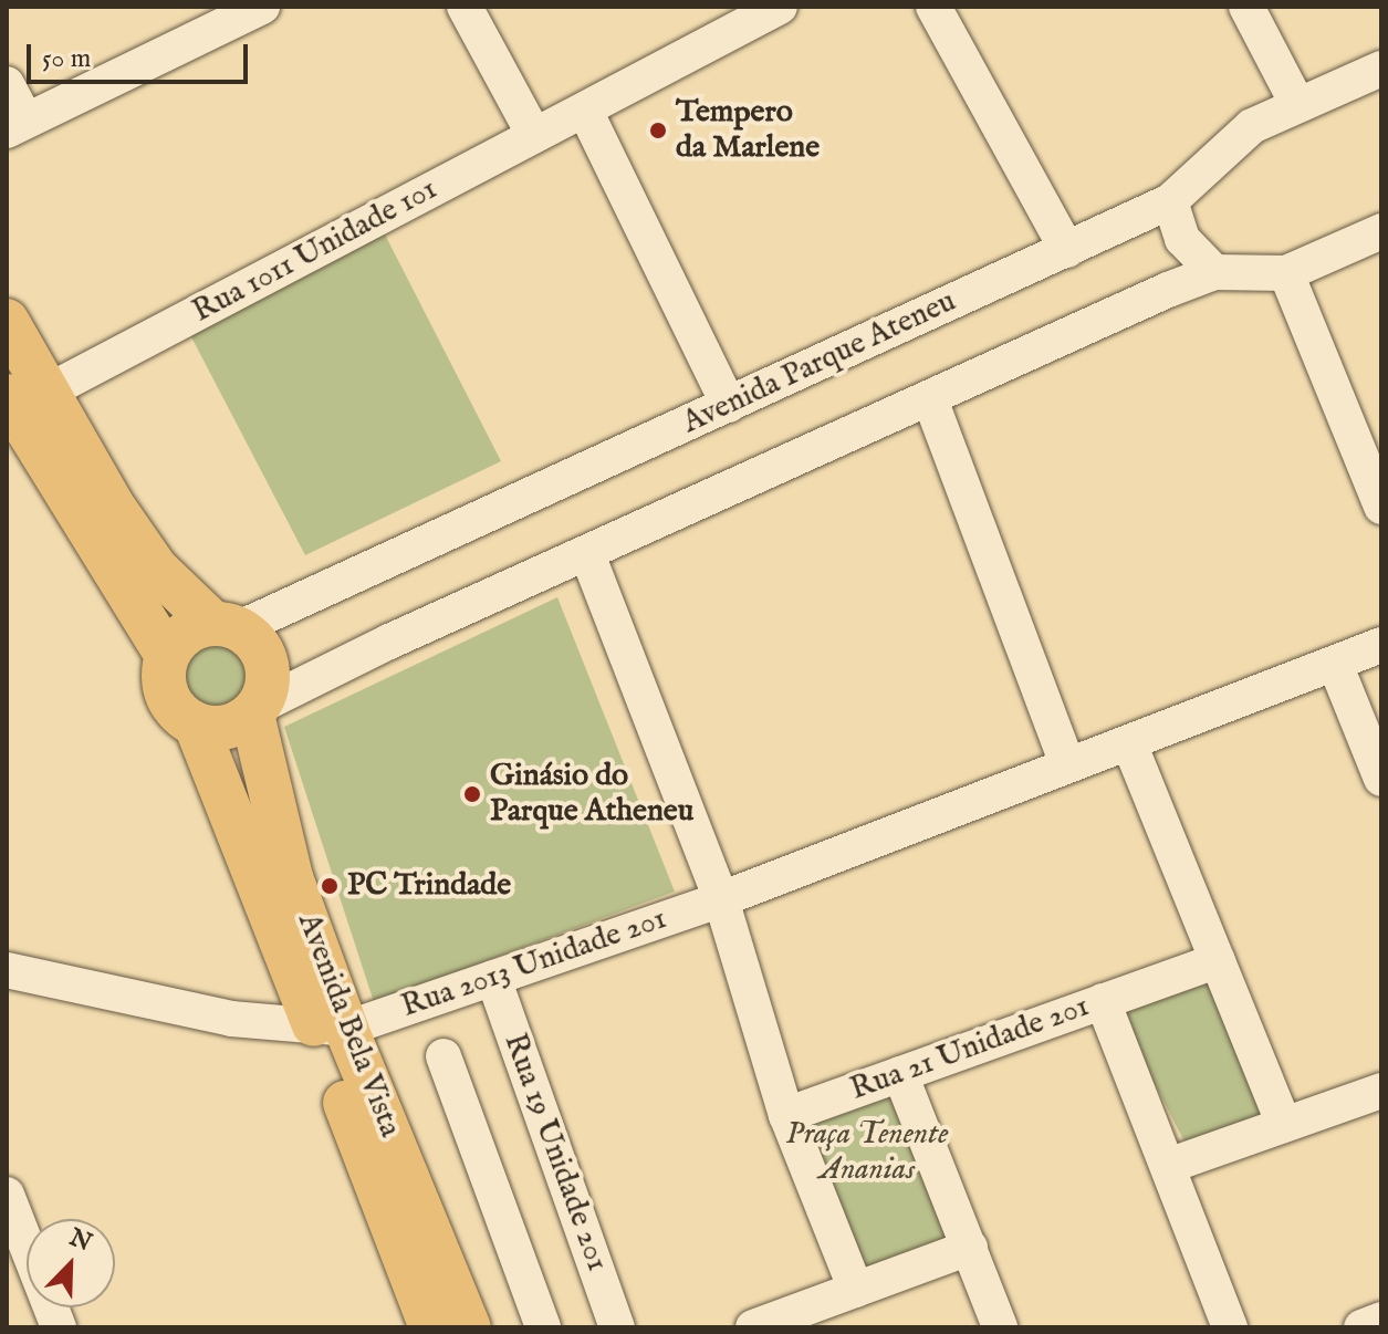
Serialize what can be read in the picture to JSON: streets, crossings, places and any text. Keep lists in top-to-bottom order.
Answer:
{
  "streets": {
    "main road": ["Avenida Bela Vista"],
    "street": [
      "Rua 1011 Unidade 101",
      "Avenida Parque Ateneu",
      "Rua 2013 Unidade 201",
      "Rua 21 Unidade 201",
      "Rua 19 Unidade 201"
    ]
  },
  "crossings": [
    ["Avenida Parque Ateneu", "Avenida Bela Vista"],
    ["Rua 2013 Unidade 201", "Avenida Bela Vista"],
    ["Rua 2013 Unidade 201", "Rua 19 Unidade 201"]
  ],
  "parks": ["Praça Tenente Ananias"],
  "places": ["Tempero da Marlene", "Ginásio do Parque Atheneu", "PC Trindade"],
  "scale_bar": "50 m",
  "north": "top right"
}
